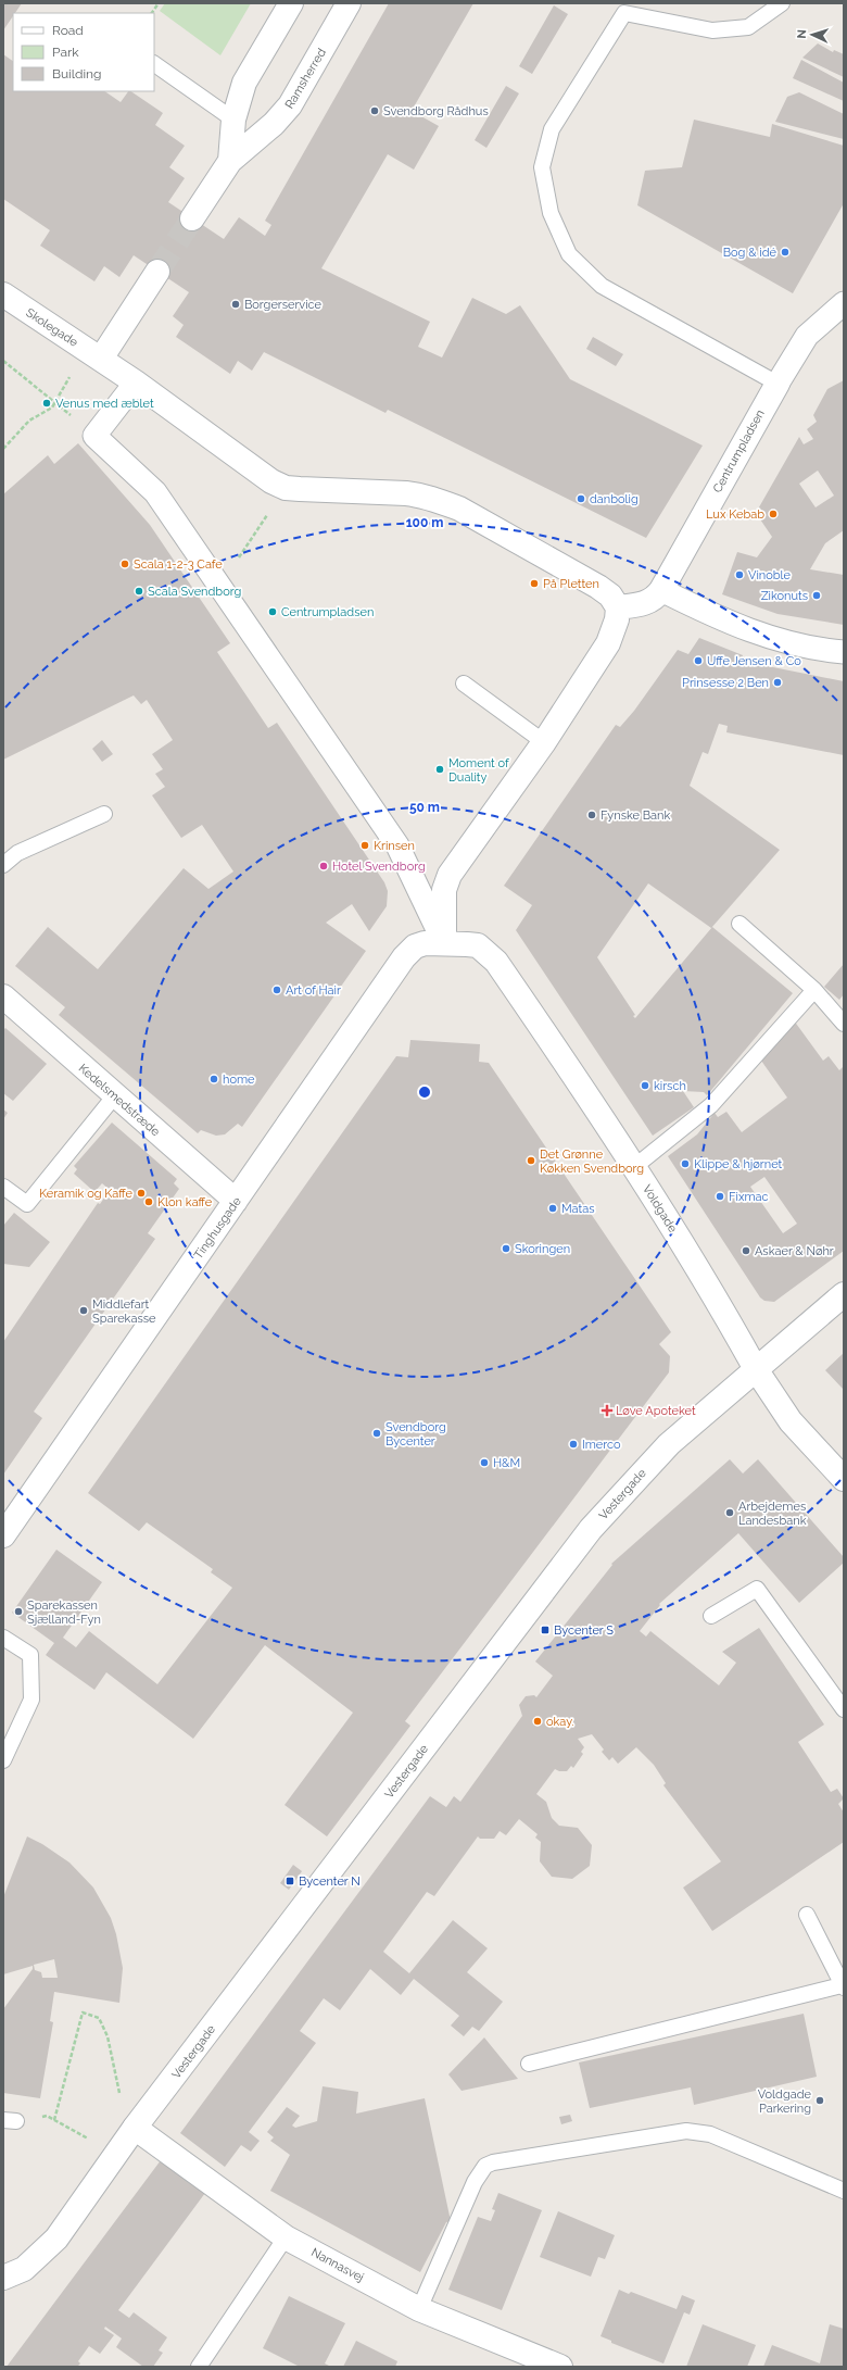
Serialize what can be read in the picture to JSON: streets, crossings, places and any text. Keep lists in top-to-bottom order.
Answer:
{
  "streets": {
    "street": [
      "Ramsherred",
      "Skolegade",
      "Centrumpladsen",
      "Kedelsmedstræde",
      "Voldgade",
      "Tinghusgade",
      "Vestergade",
      "Nannasvej"
    ]
  },
  "crossings": [
    ["Kedelsmedstræde", "Tinghusgade"],
    ["Voldgade", "Tinghusgade"],
    ["Voldgade", "Vestergade"],
    ["Vestergade", "Nannasvej"]
  ],
  "places": {
    "other": [
      "Svendborg Rådhus",
      "Bog & idé",
      "Borgerservice",
      "Venus med æblet",
      "danbolig",
      "Lux Kebab",
      "Scala 1-2-3 Cafe",
      "Vinoble",
      "På Pletten",
      "Scala Svendborg",
      "Zikonuts",
      "Centrumpladsen",
      "Uffe Jensen & Co",
      "Prinsesse 2 Ben",
      "Moment of Duality",
      "Fynske Bank",
      "Krinsen",
      "Hotel Svendborg",
      "Art of Hair",
      "home",
      "kirsch",
      "Det Grønne Køkken Svendborg",
      "Klippe & hjørnet",
      "Keramik og Kaffe",
      "Fixmac",
      "Klon kaffe",
      "Matas",
      "Skoringen",
      "Askaer & Nøhr",
      "Middlefart Sparekasse",
      "Svendborg Bycenter",
      "Imerco",
      "H&M",
      "Arbejdemes Landesbank",
      "Sparekassen Sjælland-Fyn",
      "okay.",
      "Voldgade Parkering"
    ],
    "health": ["Løve Apoteket"],
    "transit": ["Bycenter S", "Bycenter N"]
  },
  "legend": ["Road", "Park", "Building"],
  "north": "left",
  "rings": ["100 m", "50 m"]
}
